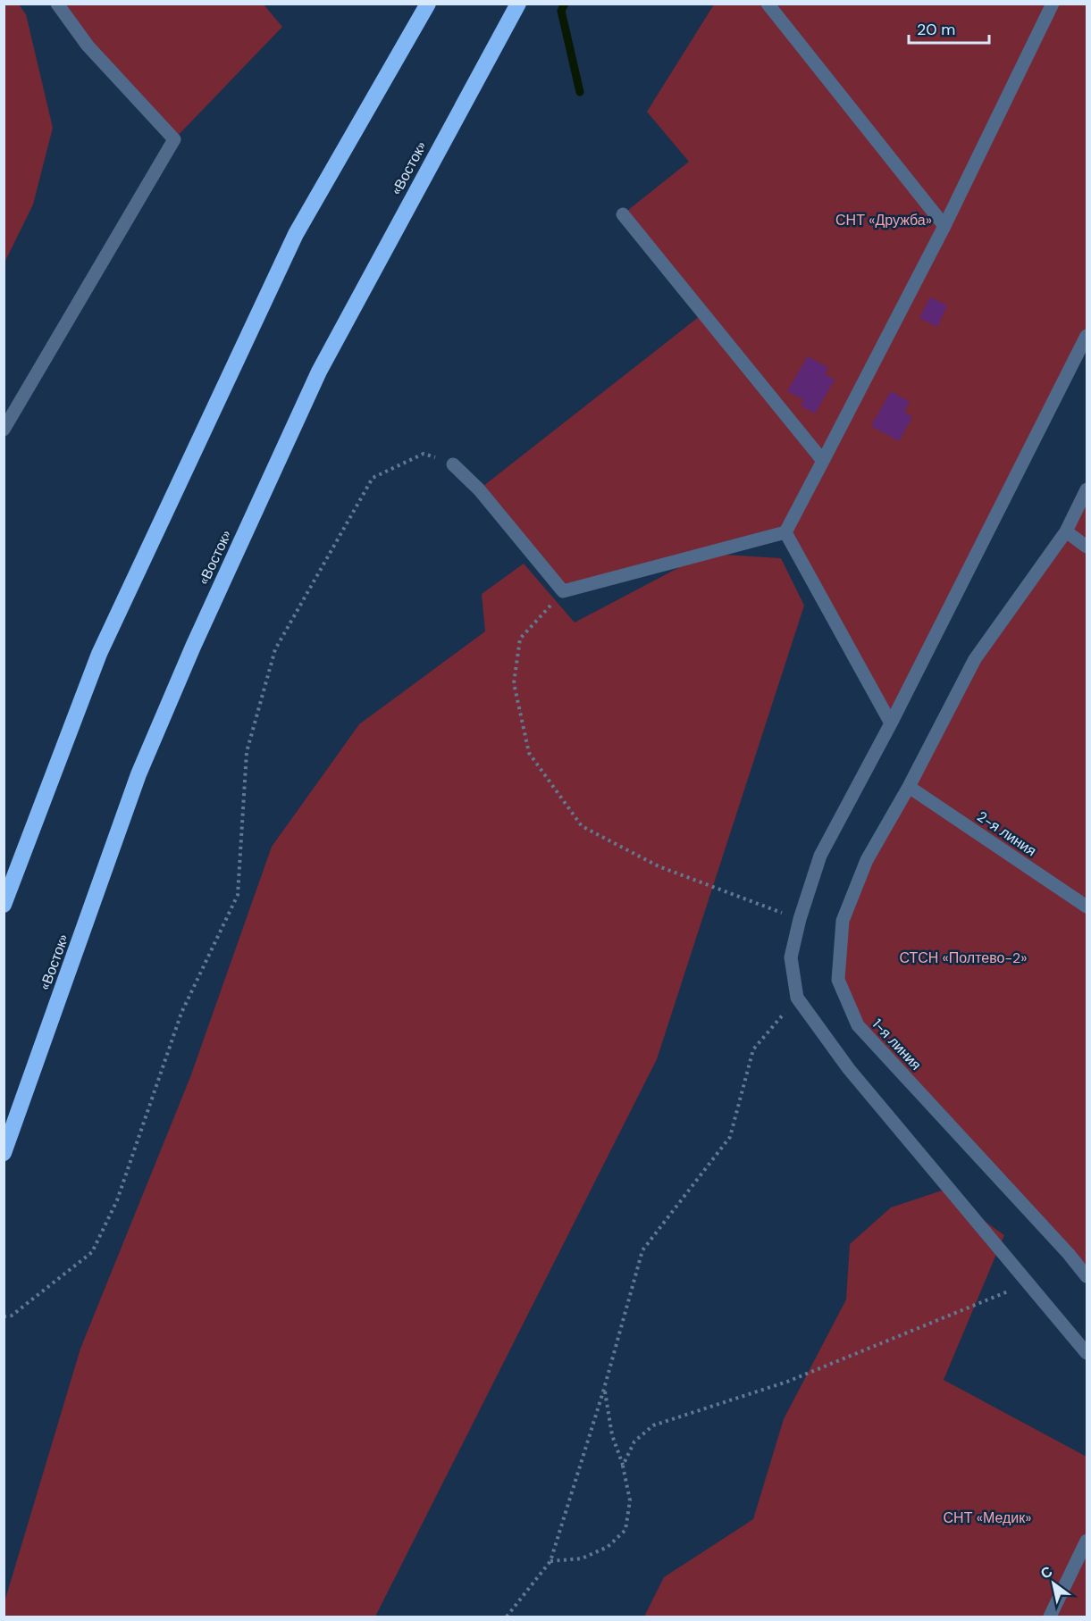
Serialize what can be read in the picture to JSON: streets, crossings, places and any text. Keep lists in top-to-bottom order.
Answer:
{
  "streets": {
    "highway": ["«Восток»"],
    "street": ["2-я линия", "1-я линия"]
  },
  "crossings": [
    ["2-я линия", "1-я линия"]
  ],
  "parks": ["СНТ «Дружба»", "СТСН «Полтево-2»", "СНТ «Медик»"],
  "scale_bar": "20 m",
  "north": "top left"
}
